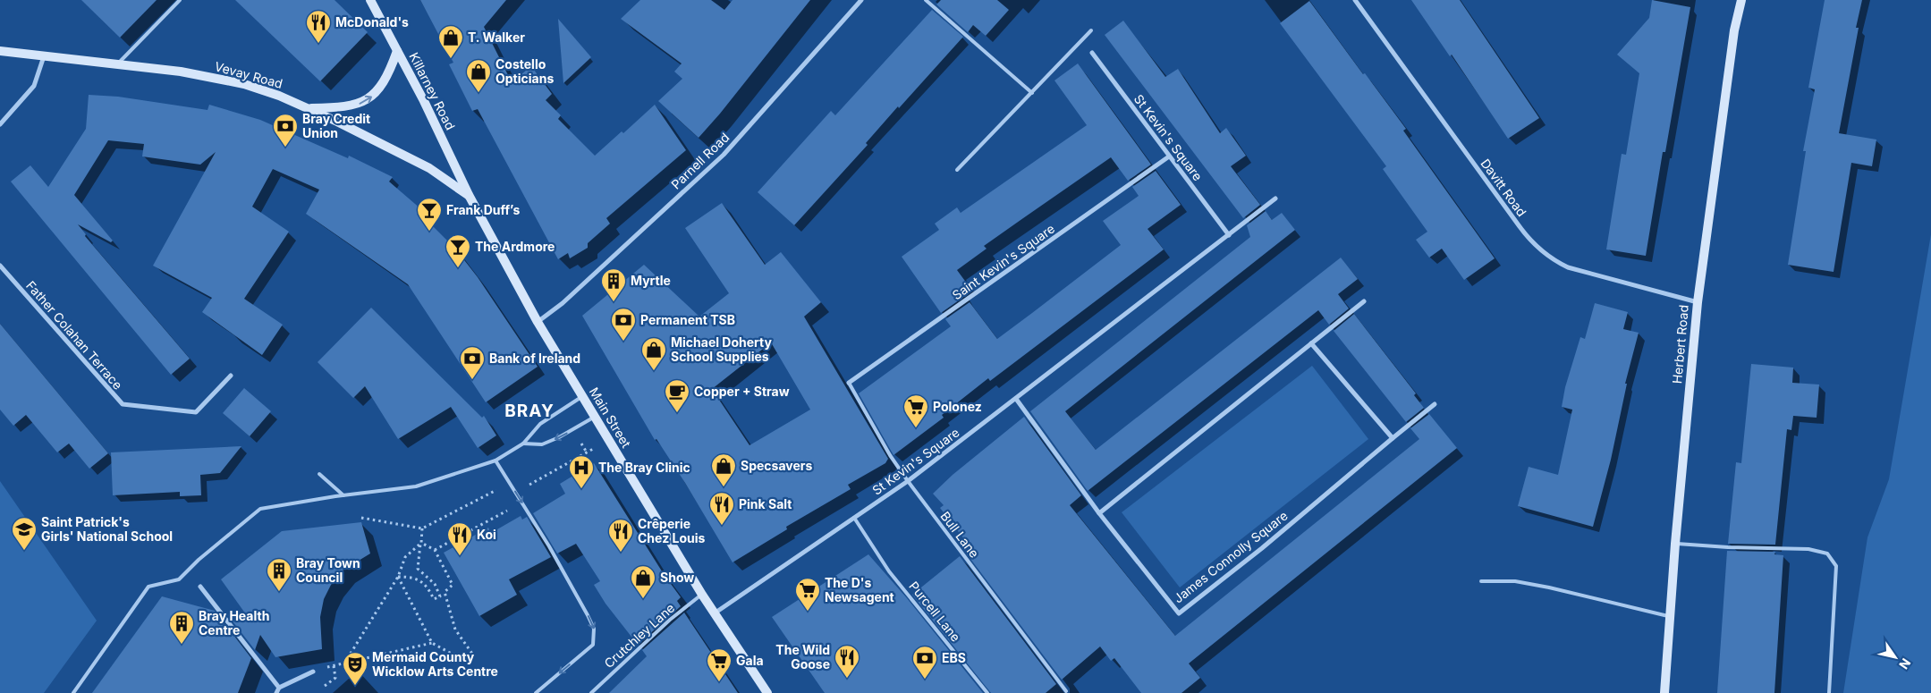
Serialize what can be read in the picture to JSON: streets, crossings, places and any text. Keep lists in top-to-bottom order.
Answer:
{
  "streets": {
    "main road": [
      "Vevay Road",
      "Killarney Road",
      "Herbert Road",
      "Main Street"
    ],
    "street": [
      "St Kevin's Square",
      "Parnell Road",
      "Davitt Road",
      "Saint Kevin's Square",
      "Father Colahan Terrace",
      "James Connolly Square"
    ],
    "lane": ["Bull Lane", "Purcell Lane", "Crutchley Lane"]
  },
  "crossings": [
    ["Vevay Road", "Killarney Road"],
    ["Vevay Road", "Main Street"],
    ["Killarney Road", "Main Street"],
    ["St Kevin's Square", "Saint Kevin's Square"],
    ["St Kevin's Square", "Main Street"],
    ["St Kevin's Square", "Bull Lane"],
    ["St Kevin's Square", "James Connolly Square"],
    ["St Kevin's Square", "Purcell Lane"],
    ["Parnell Road", "Main Street"],
    ["Davitt Road", "Herbert Road"],
    ["Saint Kevin's Square", "Bull Lane"],
    ["Main Street", "Crutchley Lane"]
  ],
  "districts": ["BRAY"],
  "places": {
    "restaurant": [
      "McDonald's",
      "Pink Salt",
      "Crêperie Chez Louis",
      "Koi",
      "The Wild Goose"
    ],
    "shop": [
      "T. Walker",
      "Costello Opticians",
      "Michael Doherty School Supplies",
      "Specsavers",
      "Show"
    ],
    "bank": [
      "Bray Credit Union",
      "Permanent TSB",
      "Bank of Ireland",
      "EBS"
    ],
    "bar": ["Frank Duff’s", "The Ardmore"],
    "building": ["Myrtle", "Bray Town Council", "Bray Health Centre"],
    "cafe": ["Copper + Straw"],
    "supermarket": ["Polonez", "The D's Newsagent", "Gala"],
    "hospital": ["The Bray Clinic"],
    "school or university": ["Saint Patrick's Girls' National School"],
    "theatre": ["Mermaid County Wicklow Arts Centre"]
  },
  "north": "bottom right"
}
